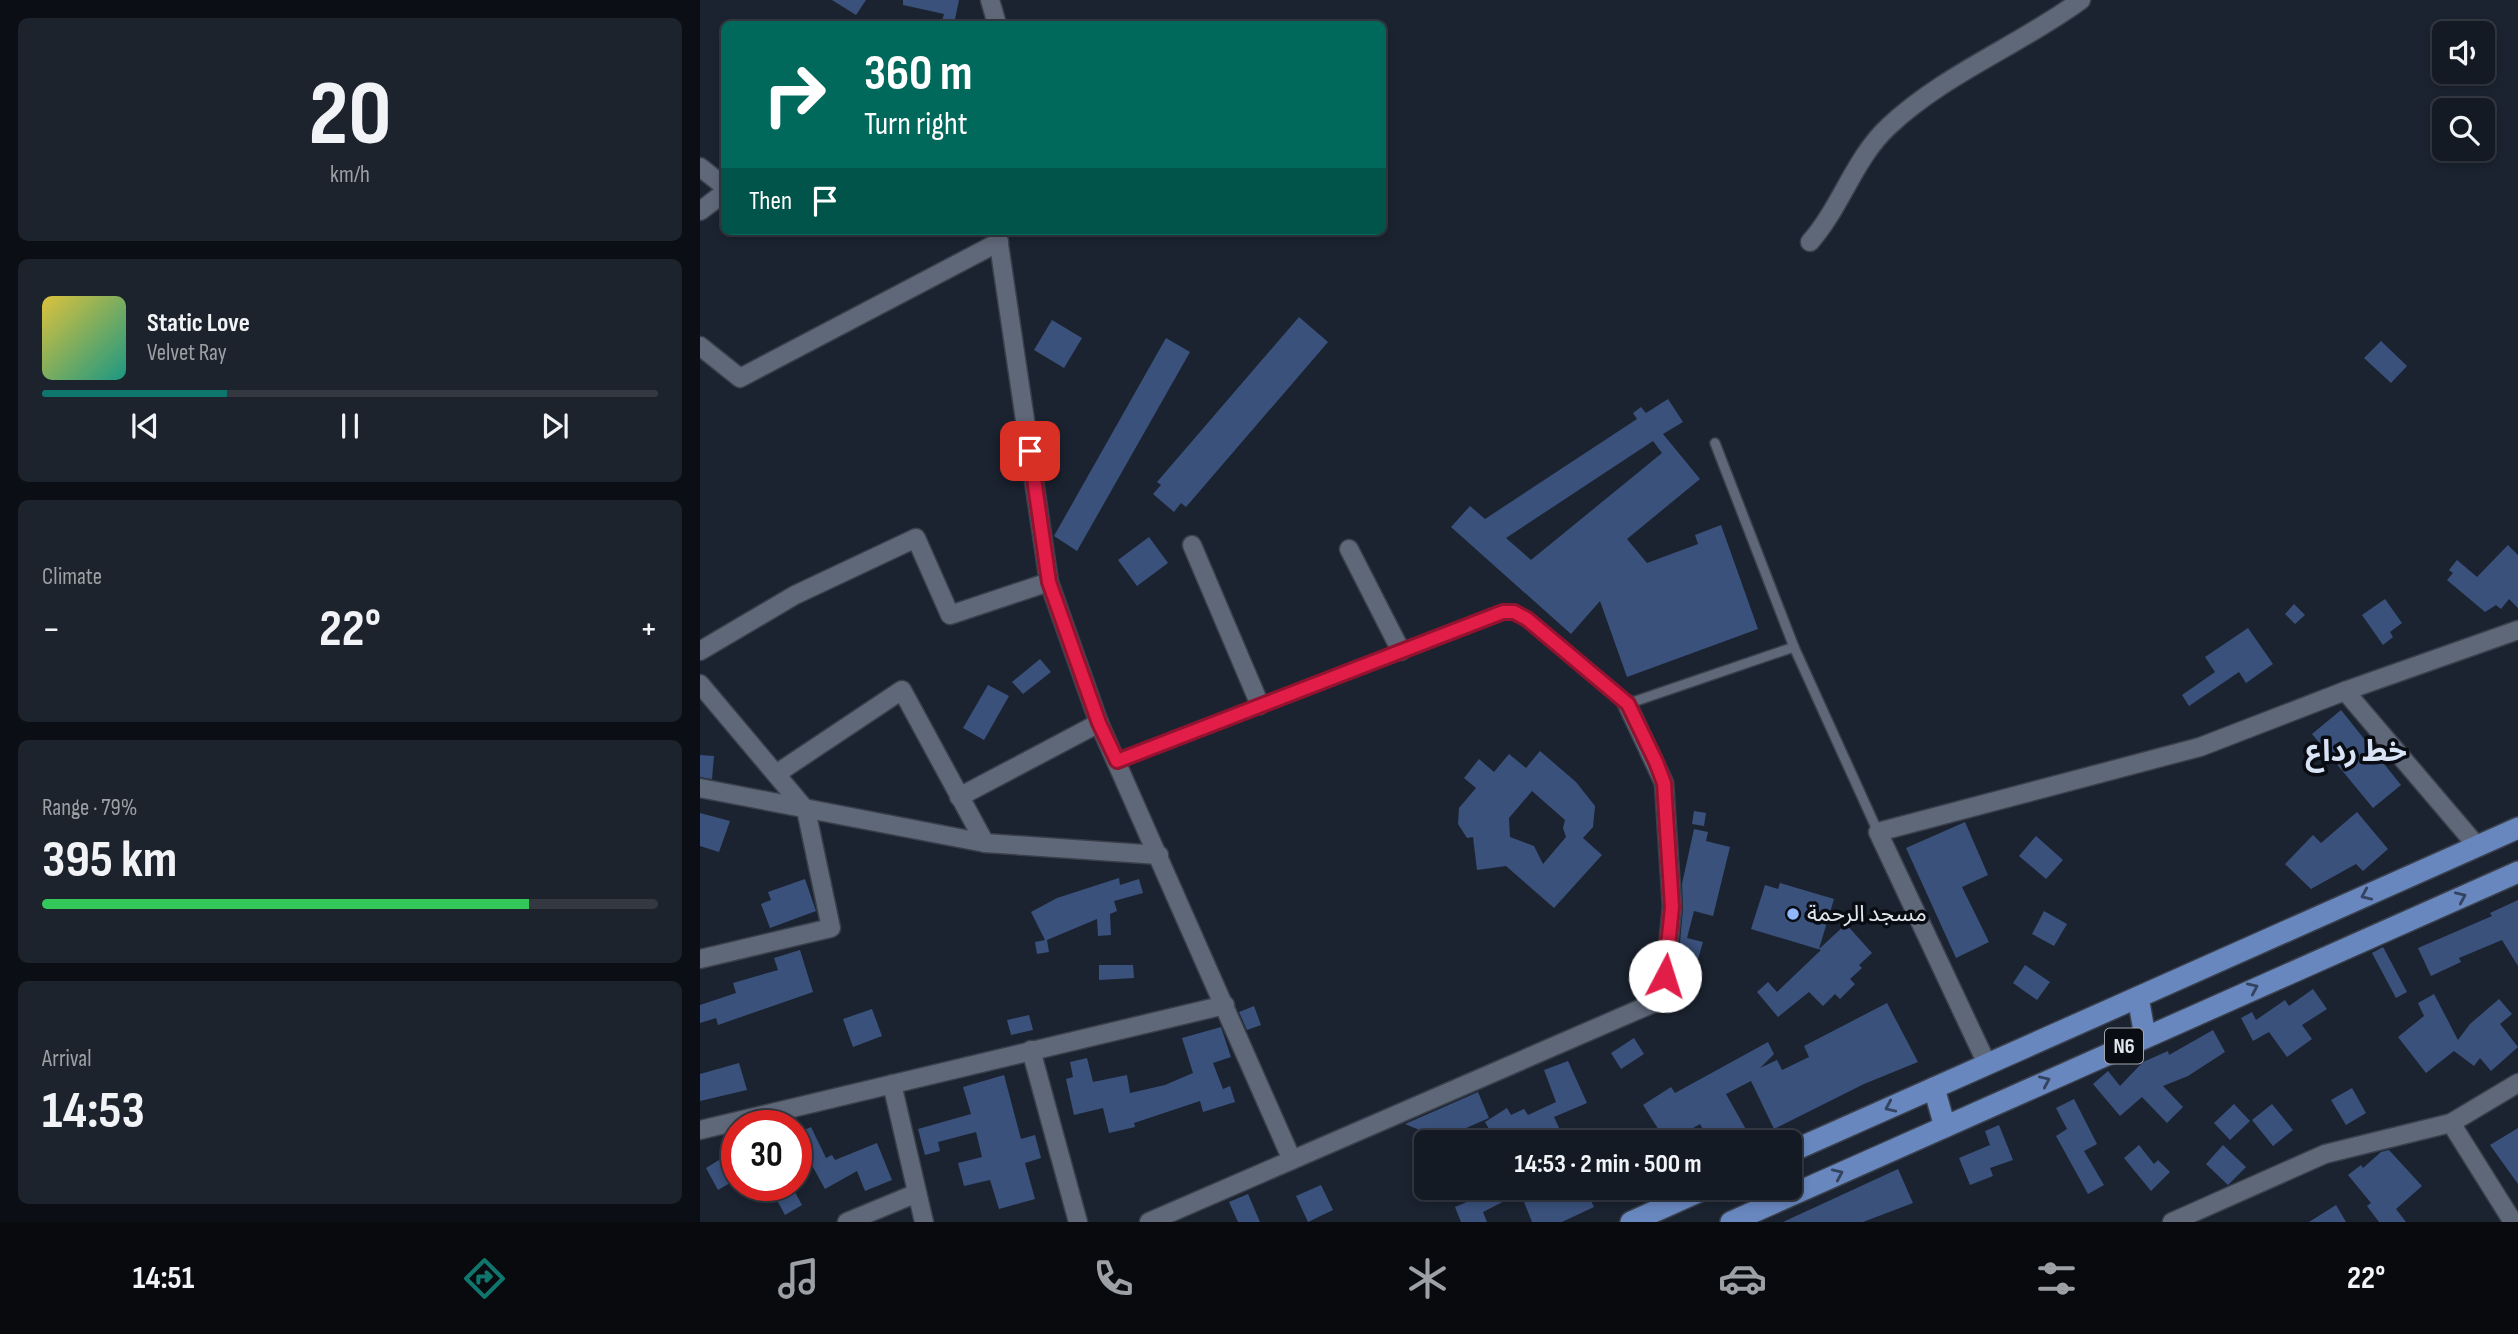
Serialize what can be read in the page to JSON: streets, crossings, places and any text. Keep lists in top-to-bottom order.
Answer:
{
  "streets": {
    "main road": ["N6"]
  },
  "districts": ["خط رداع"],
  "places": ["مسجد الرحمة"],
  "page": {
    "tile": [
      ["20", "km/h"],
      "Climate",
      ["Range · 79%", "395 km"],
      ["Arrival", "14:53"]
    ],
    "turn": ["360 m", "Turn right"],
    "then": "Then",
    "song": ["Static Love", "Velvet Ray"],
    "heat": ["−", "22°", "+"],
    "limit": "30",
    "trip": "14:53 · 2 min · 500 m",
    "tabs": ["14:51", "22°"]
  }
}
